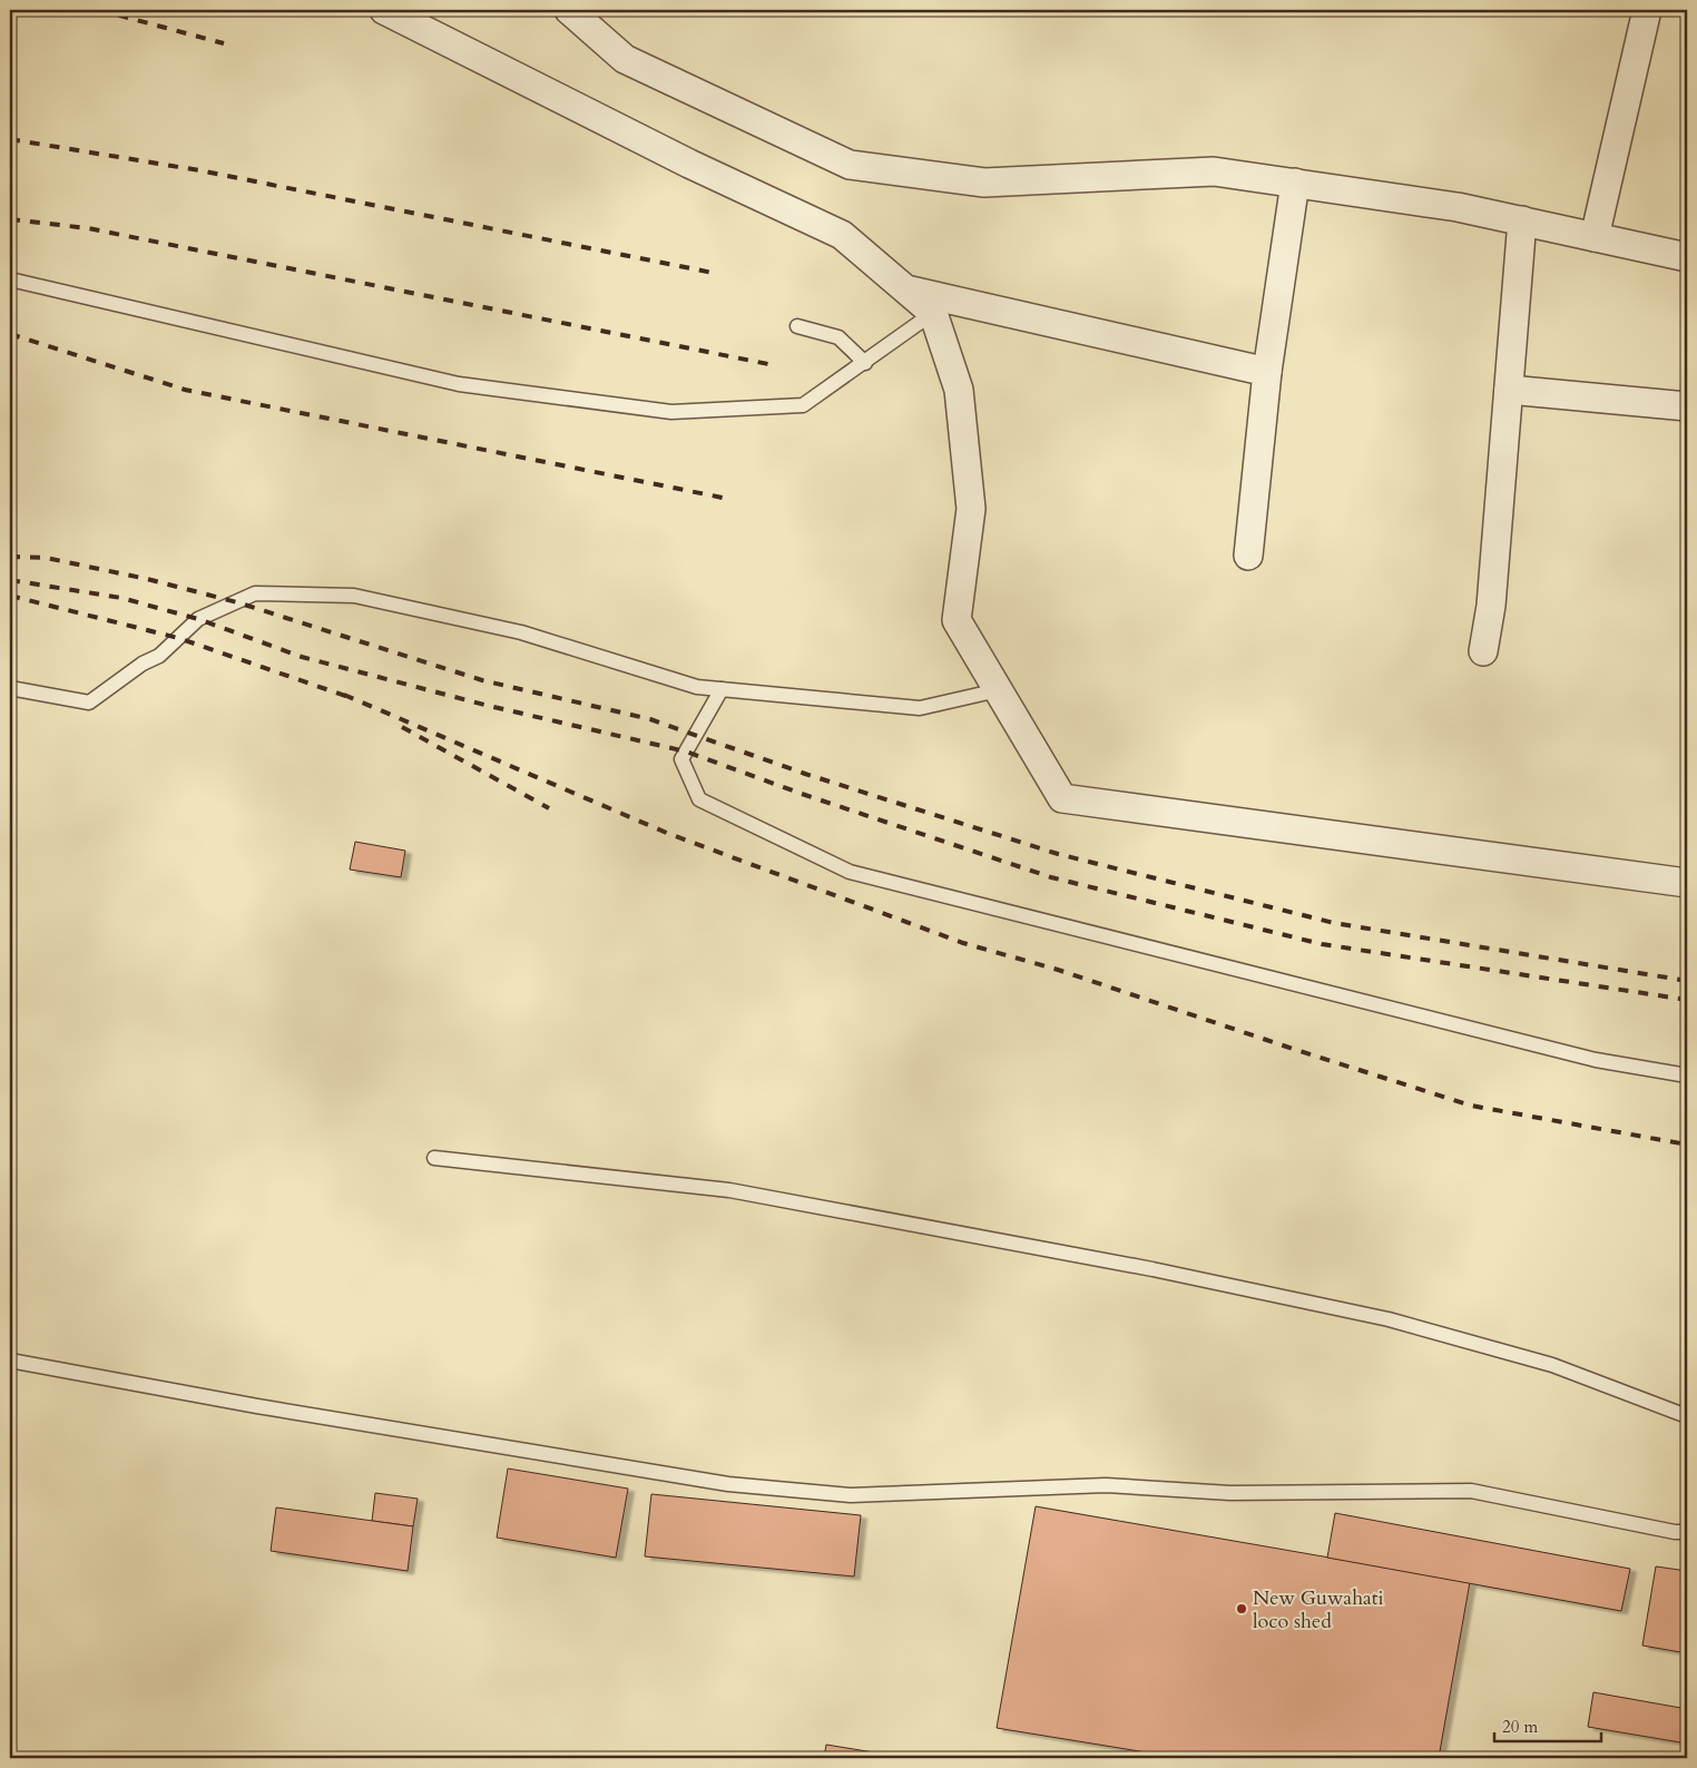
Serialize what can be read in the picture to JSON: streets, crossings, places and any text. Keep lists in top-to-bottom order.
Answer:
{
  "places": ["New Guwahati loco shed"],
  "scale_bar": "20 m"
}
